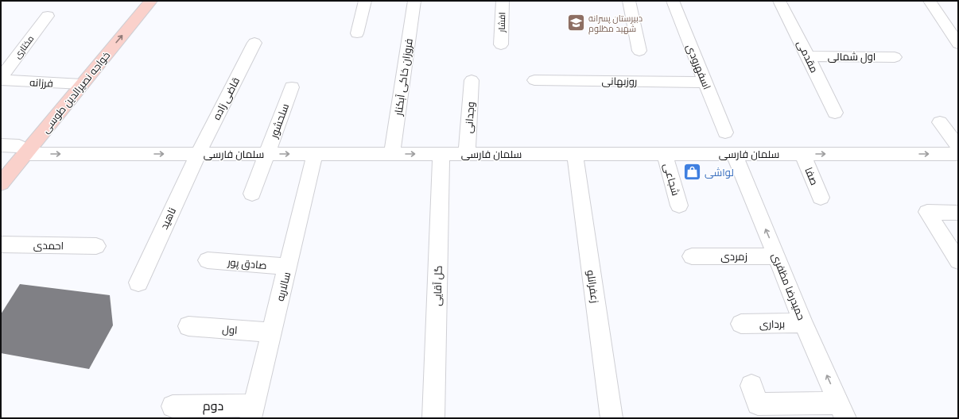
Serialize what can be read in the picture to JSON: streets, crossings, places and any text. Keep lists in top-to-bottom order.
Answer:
{
  "streets": {
    "main road": ["خواجه نصیرالدین طوسی"],
    "street": [
      "افشار",
      "مختاری",
      "مقدمی",
      "اول شمالی",
      "اسفهرودی",
      "فروزان خاکی آبکنار",
      "روزبهانی",
      "فرزانه",
      "قاضی زاده",
      "وجدانی",
      "سلحشور",
      "سلمان فارسی",
      "صفا",
      "شجاعی",
      "ناهید",
      "احمدی",
      "زمردی",
      "صادق پور",
      "گل آقایی",
      "سالاریه",
      "زعفرانلو",
      "حمیدرضا مظفری",
      "برداری",
      "اول",
      "دوم"
    ]
  },
  "crossings": [
    ["مختاری", "فرزانه"],
    ["مقدمی", "اول شمالی"],
    ["اسفهرودی", "روزبهانی"],
    ["فروزان خاکی آبکنار", "سلمان فارسی"],
    ["فرزانه", "خواجه نصیرالدین طوسی"],
    ["خواجه نصیرالدین طوسی", "سلمان فارسی"],
    ["قاضی زاده", "سلمان فارسی"],
    ["قاضی زاده", "ناهید"],
    ["وجدانی", "سلمان فارسی"],
    ["سلحشور", "سلمان فارسی"],
    ["سلمان فارسی", "صفا"],
    ["سلمان فارسی", "شجاعی"],
    ["سلمان فارسی", "ناهید"],
    ["سلمان فارسی", "گل آقایی"],
    ["سلمان فارسی", "سالاریه"],
    ["سلمان فارسی", "زعفرانلو"],
    ["سلمان فارسی", "حمیدرضا مظفری"],
    ["زمردی", "حمیدرضا مظفری"],
    ["صادق پور", "سالاریه"],
    ["سالاریه", "اول"],
    ["سالاریه", "دوم"],
    ["حمیدرضا مظفری", "برداری"]
  ],
  "one_way": ["خواجه نصیرالدین طوسی", "سلمان فارسی", "حمیدرضا مظفری"],
  "places": {
    "school or university": ["دبیرستان پسرانه شهید مظلوم"],
    "shop": ["لواشی"]
  }
}
